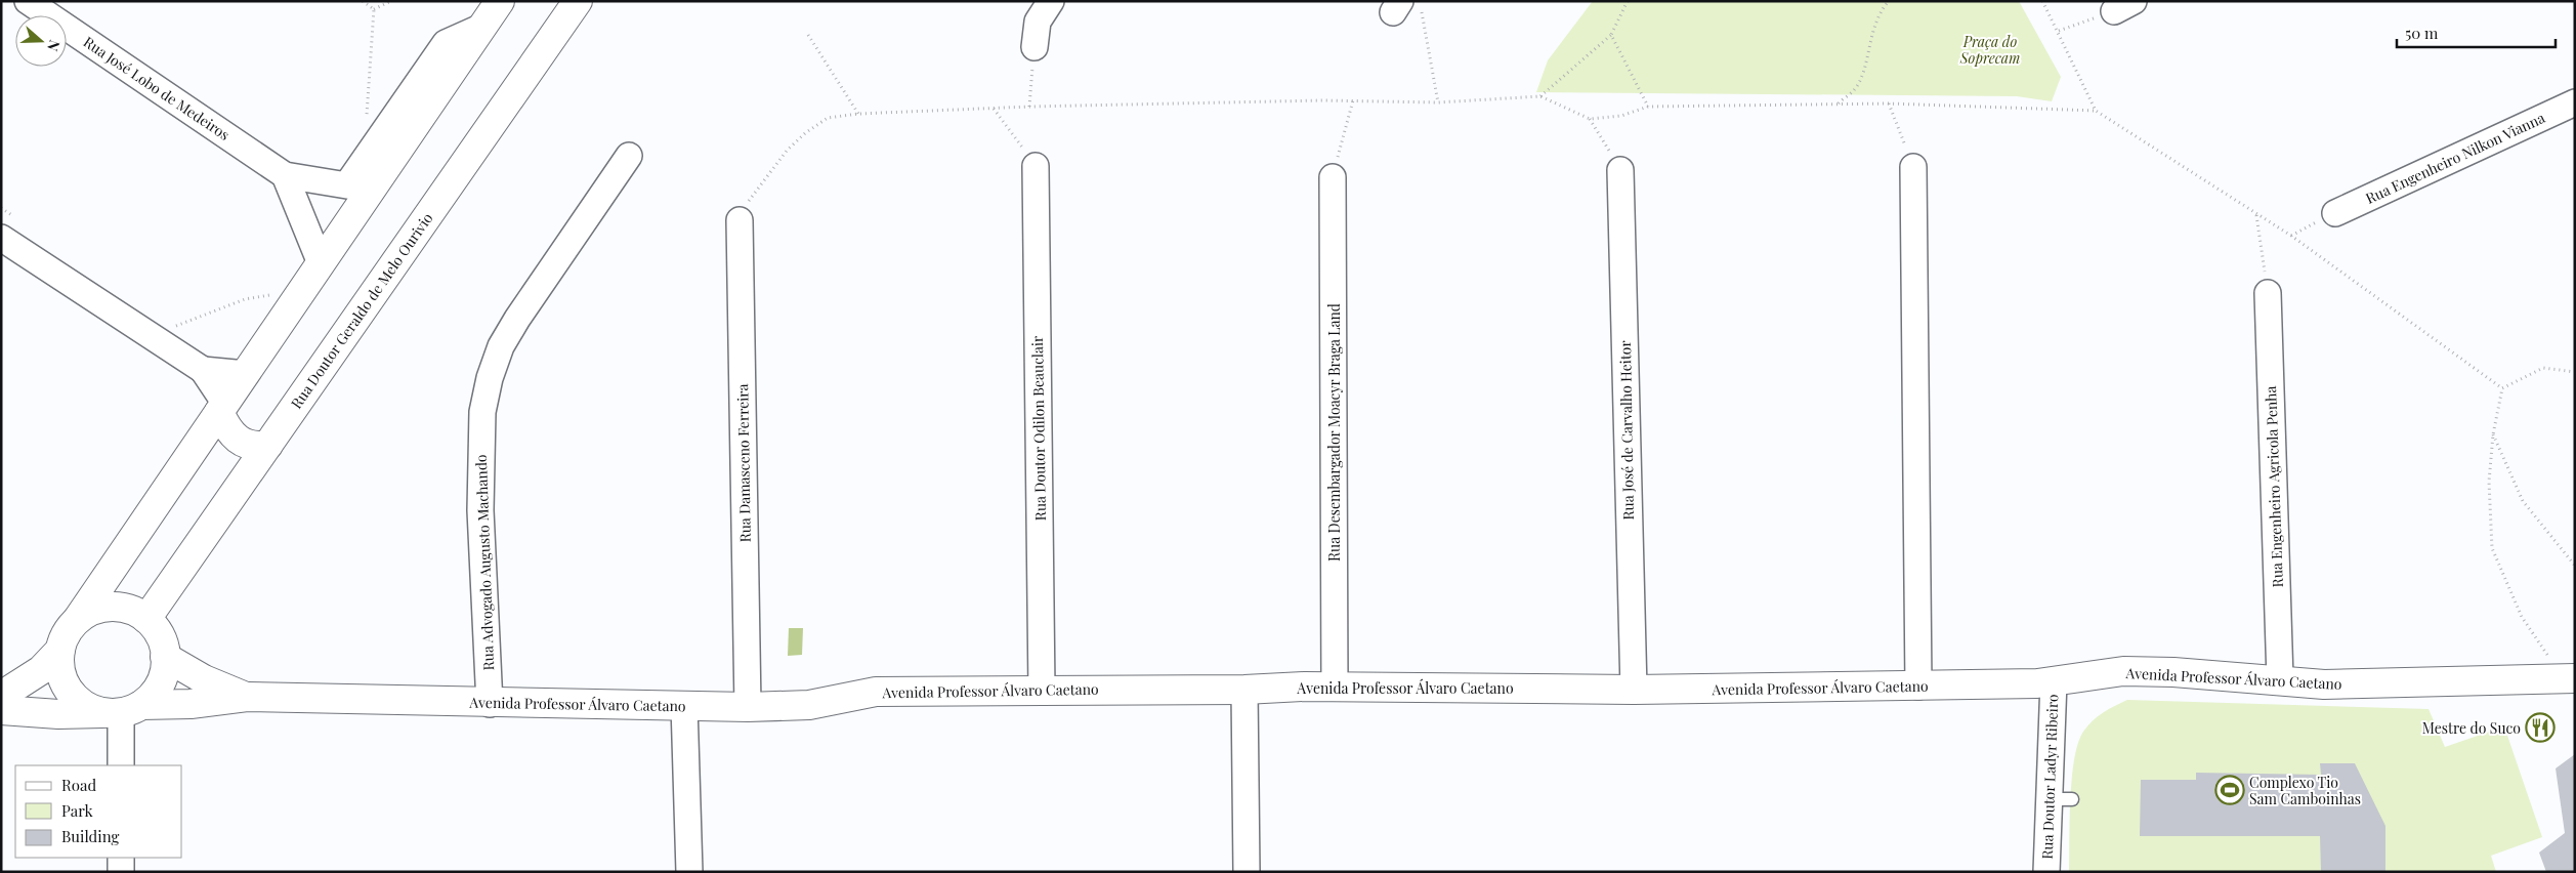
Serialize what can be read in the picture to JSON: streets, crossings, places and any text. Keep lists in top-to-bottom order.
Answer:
{
  "streets": {
    "street": [
      "Rua José Lobo de Medeiros",
      "Rua Engenheiro Nilkon Vianna",
      "Rua Doutor Geraldo de Melo Ourivio",
      "Rua Doutor Odilon Beauclair",
      "Rua José de Carvalho Heitor",
      "Rua Desembargador Moacyr Braga Land",
      "Rua Damasceno Ferreira",
      "Rua Engenheiro Agricola Penha",
      "Rua Advogado Augusto Machando",
      "Avenida Professor Álvaro Caetano",
      "Rua Doutor Ladyr Ribeiro"
    ]
  },
  "crossings": [
    ["Rua Doutor Geraldo de Melo Ourivio", "Avenida Professor Álvaro Caetano"],
    ["Rua Doutor Odilon Beauclair", "Avenida Professor Álvaro Caetano"],
    ["Rua José de Carvalho Heitor", "Avenida Professor Álvaro Caetano"],
    ["Rua Desembargador Moacyr Braga Land", "Avenida Professor Álvaro Caetano"],
    ["Rua Damasceno Ferreira", "Avenida Professor Álvaro Caetano"],
    ["Rua Engenheiro Agricola Penha", "Avenida Professor Álvaro Caetano"],
    ["Rua Advogado Augusto Machando", "Avenida Professor Álvaro Caetano"],
    ["Avenida Professor Álvaro Caetano", "Rua Doutor Ladyr Ribeiro"]
  ],
  "parks": ["Praça do Soprecam"],
  "places": {
    "restaurant": ["Mestre do Suco"],
    "sports": ["Complexo Tio Sam Camboinhas"]
  },
  "legend": ["Road", "Park", "Building"],
  "scale_bar": "50 m",
  "north": "right"
}
